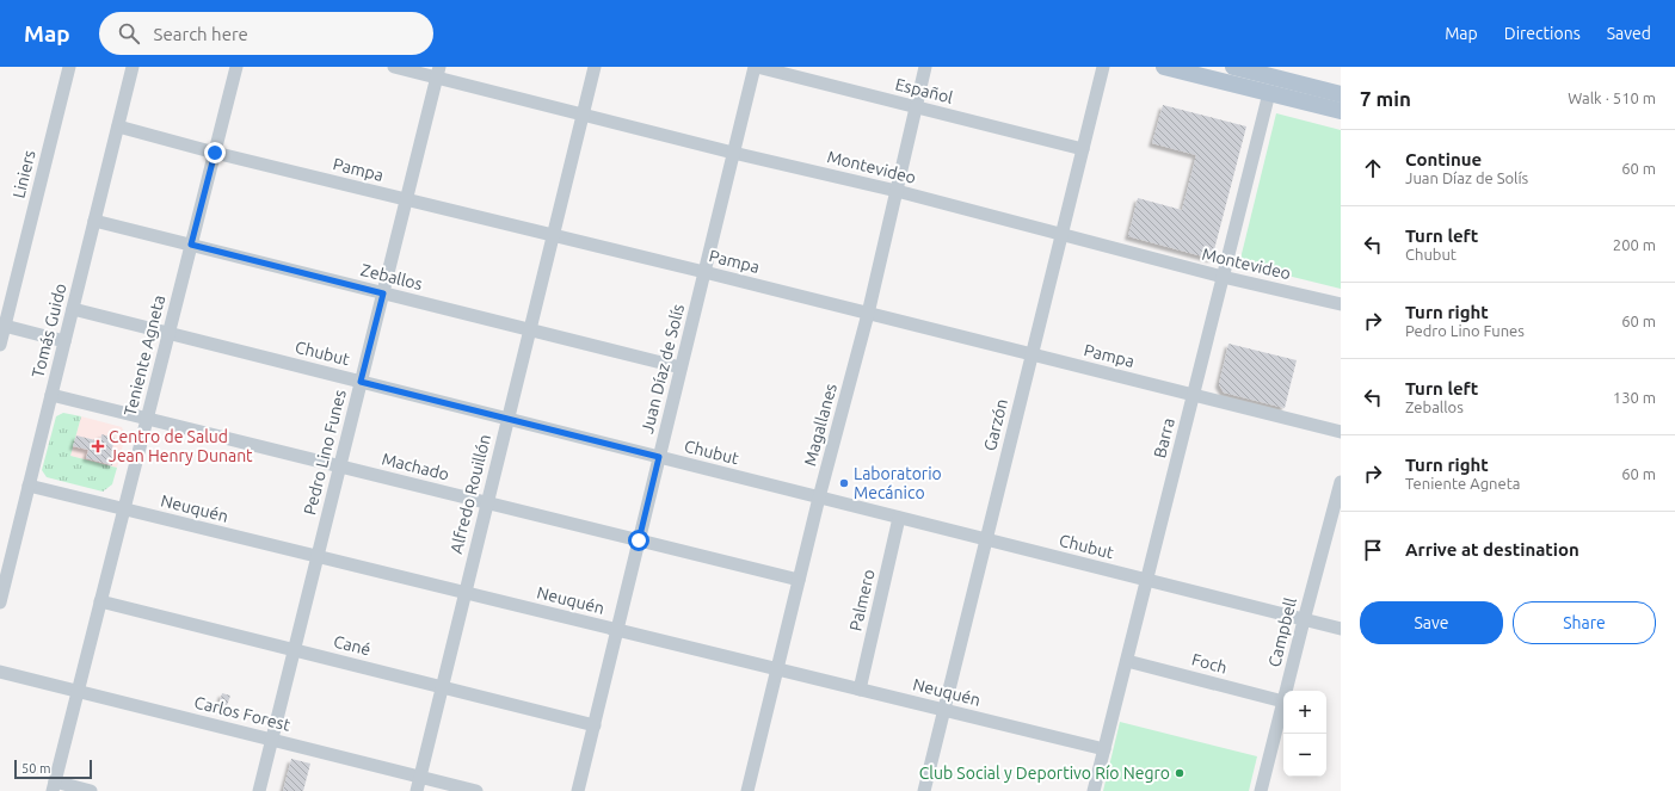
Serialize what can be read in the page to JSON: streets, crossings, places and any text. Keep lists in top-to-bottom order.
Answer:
{
  "streets": {
    "street": [
      "Español",
      "Montevideo",
      "Pampa",
      "Liniers",
      "Zeballos",
      "Tomás Guido",
      "Chubut",
      "Teniente Agneta",
      "Juan Díaz de Solís",
      "Magallanes",
      "Garzón",
      "Barra",
      "Pedro Lino Funes",
      "Machado",
      "Alfredo Rouillón",
      "Neuquén",
      "Palmero",
      "Campbell",
      "Cané",
      "Foch",
      "Carlos Forest"
    ]
  },
  "crossings": [
    ["Español", "Juan Díaz de Solís"],
    ["Español", "Magallanes"],
    ["Español", "Garzón"],
    ["Montevideo", "Juan Díaz de Solís"],
    ["Montevideo", "Magallanes"],
    ["Montevideo", "Garzón"],
    ["Montevideo", "Barra"],
    ["Montevideo", "Pedro Lino Funes"],
    ["Montevideo", "Alfredo Rouillón"],
    ["Pampa", "Tomás Guido"],
    ["Pampa", "Teniente Agneta"],
    ["Pampa", "Juan Díaz de Solís"],
    ["Pampa", "Magallanes"],
    ["Pampa", "Garzón"],
    ["Pampa", "Barra"],
    ["Pampa", "Pedro Lino Funes"],
    ["Pampa", "Alfredo Rouillón"],
    ["Zeballos", "Tomás Guido"],
    ["Zeballos", "Teniente Agneta"],
    ["Zeballos", "Juan Díaz de Solís"],
    ["Zeballos", "Pedro Lino Funes"],
    ["Zeballos", "Alfredo Rouillón"],
    ["Tomás Guido", "Chubut"],
    ["Tomás Guido", "Machado"],
    ["Tomás Guido", "Neuquén"],
    ["Chubut", "Teniente Agneta"],
    ["Chubut", "Juan Díaz de Solís"],
    ["Chubut", "Magallanes"],
    ["Chubut", "Garzón"],
    ["Chubut", "Barra"],
    ["Chubut", "Pedro Lino Funes"],
    ["Chubut", "Alfredo Rouillón"],
    ["Chubut", "Palmero"],
    ["Chubut", "Campbell"],
    ["Teniente Agneta", "Machado"],
    ["Teniente Agneta", "Neuquén"],
    ["Teniente Agneta", "Cané"],
    ["Teniente Agneta", "Carlos Forest"],
    ["Juan Díaz de Solís", "Machado"],
    ["Juan Díaz de Solís", "Neuquén"],
    ["Juan Díaz de Solís", "Cané"],
    ["Magallanes", "Machado"],
    ["Magallanes", "Neuquén"],
    ["Garzón", "Neuquén"],
    ["Barra", "Neuquén"],
    ["Barra", "Foch"],
    ["Pedro Lino Funes", "Machado"],
    ["Pedro Lino Funes", "Neuquén"],
    ["Pedro Lino Funes", "Cané"],
    ["Pedro Lino Funes", "Carlos Forest"],
    ["Machado", "Alfredo Rouillón"],
    ["Alfredo Rouillón", "Neuquén"],
    ["Alfredo Rouillón", "Cané"],
    ["Alfredo Rouillón", "Carlos Forest"],
    ["Neuquén", "Palmero"],
    ["Campbell", "Foch"]
  ],
  "places": {
    "health": ["Centro de Salud Jean Henry Dunant"],
    "other": ["Laboratorio Mecánico", "Club Social y Deportivo Río Negro"]
  },
  "scale_bar": "50 m",
  "page": {
    "header": "Map",
    "search": "Search here",
    "nav": ["Map", "Directions", "Saved"],
    "heading": ["7 min", "Walk · 510 m"],
    "list": [
      ["Continue", "Juan Díaz de Solís", "60 m"],
      ["Turn left", "Chubut", "200 m"],
      ["Turn right", "Pedro Lino Funes", "60 m"],
      ["Turn left", "Zeballos", "130 m"],
      ["Turn right", "Teniente Agneta", "60 m"],
      "Arrive at destination"
    ],
    "buttons": ["Save", "Share"],
    "map_buttons": ["+", "−"],
    "scale": "50 m"
  }
}
